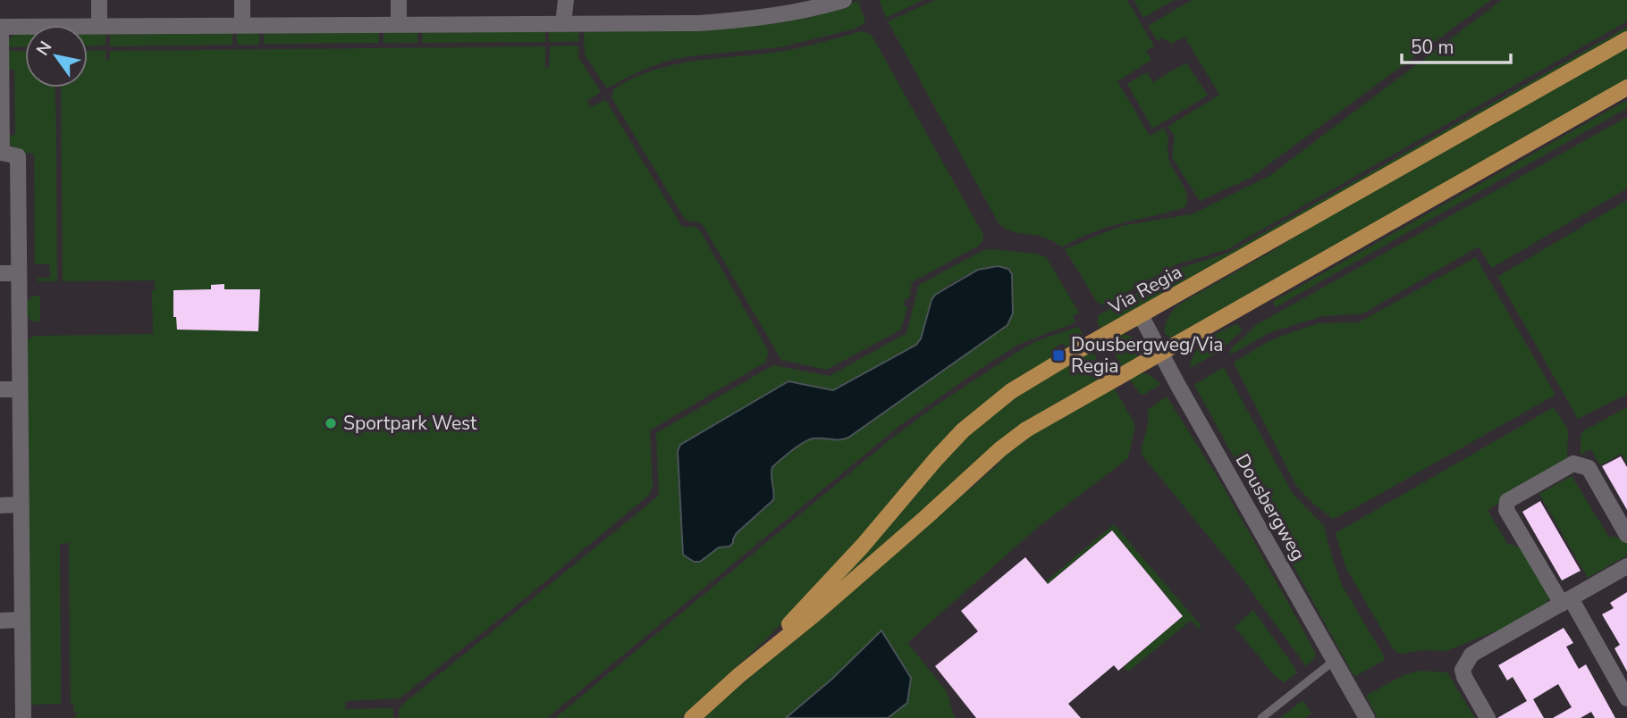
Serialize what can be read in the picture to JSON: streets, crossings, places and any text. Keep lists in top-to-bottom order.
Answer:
{
  "streets": {
    "main road": ["Via Regia"],
    "street": ["Dousbergweg"]
  },
  "crossings": [
    ["Via Regia", "Dousbergweg"]
  ],
  "places": {
    "transit": ["Dousbergweg/Via Regia"],
    "other": ["Sportpark West"]
  },
  "scale_bar": "50 m",
  "north": "top left"
}
